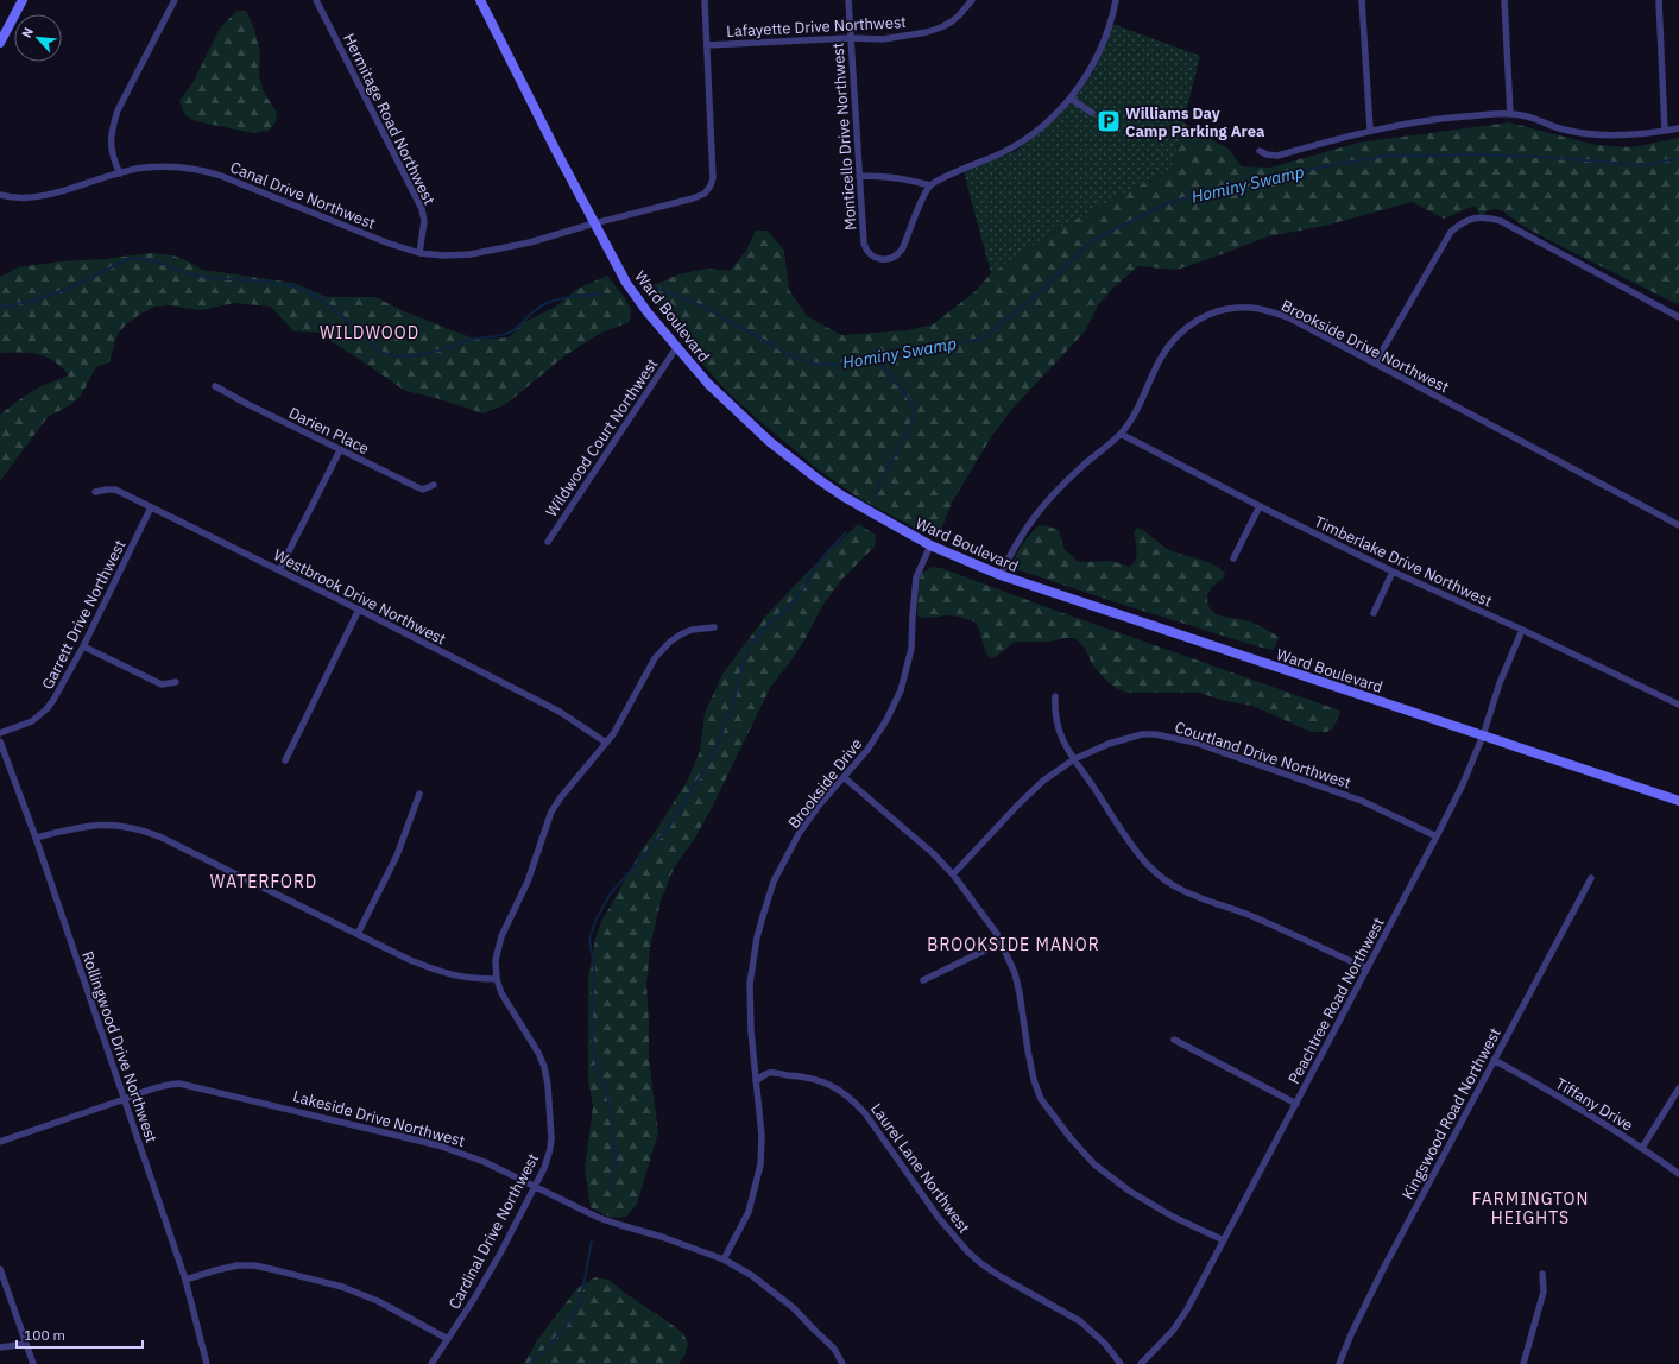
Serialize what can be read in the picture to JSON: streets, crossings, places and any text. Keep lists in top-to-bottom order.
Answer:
{
  "streets": {
    "main road": ["Ward Boulevard"],
    "street": [
      "Lafayette Drive Northwest",
      "Hermitage Road Northwest",
      "Monticello Drive Northwest",
      "Canal Drive Northwest",
      "Brookside Drive Northwest",
      "Darien Place",
      "Wildwood Court Northwest",
      "Timberlake Drive Northwest",
      "Westbrook Drive Northwest",
      "Garrett Drive Northwest",
      "Courtland Drive Northwest",
      "Brookside Drive",
      "Peachtree Road Northwest",
      "Rollingwood Drive Northwest",
      "Tiffany Drive",
      "Kingswood Road Northwest",
      "Lakeside Drive Northwest",
      "Laurel Lane Northwest",
      "Cardinal Drive Northwest"
    ]
  },
  "crossings": [
    ["Lafayette Drive Northwest", "Monticello Drive Northwest"],
    ["Lafayette Drive Northwest", "Canal Drive Northwest"],
    ["Hermitage Road Northwest", "Canal Drive Northwest"],
    ["Canal Drive Northwest", "Ward Boulevard"],
    ["Ward Boulevard", "Brookside Drive Northwest"],
    ["Ward Boulevard", "Wildwood Court Northwest"],
    ["Ward Boulevard", "Brookside Drive"],
    ["Ward Boulevard", "Peachtree Road Northwest"],
    ["Brookside Drive Northwest", "Timberlake Drive Northwest"],
    ["Timberlake Drive Northwest", "Peachtree Road Northwest"],
    ["Westbrook Drive Northwest", "Garrett Drive Northwest"],
    ["Westbrook Drive Northwest", "Cardinal Drive Northwest"],
    ["Courtland Drive Northwest", "Peachtree Road Northwest"],
    ["Brookside Drive", "Lakeside Drive Northwest"],
    ["Brookside Drive", "Laurel Lane Northwest"],
    ["Rollingwood Drive Northwest", "Lakeside Drive Northwest"],
    ["Tiffany Drive", "Kingswood Road Northwest"],
    ["Lakeside Drive Northwest", "Cardinal Drive Northwest"]
  ],
  "districts": [
    "WILDWOOD",
    "WATERFORD",
    "BROOKSIDE MANOR",
    "FARMINGTON HEIGHTS"
  ],
  "water": ["Hominy Swamp"],
  "places": {
    "parking": ["Williams Day Camp Parking Area"]
  },
  "scale_bar": "100 m",
  "north": "top left"
}
